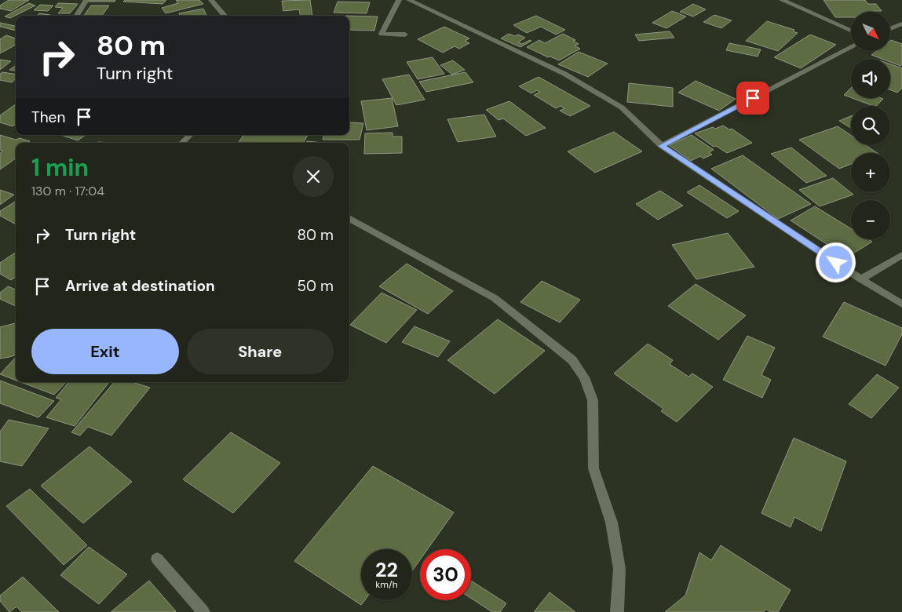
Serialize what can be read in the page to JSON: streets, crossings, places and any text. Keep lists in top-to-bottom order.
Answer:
{
  "north": "bottom right",
  "page": {
    "map_buttons": ["+", "−"],
    "turn": ["80 m", "Turn right"],
    "then": "Then",
    "heading": ["1 min", "130 m · 17:04"],
    "list": [
      {
        "name": "Turn right",
        "value": "80 m"
      },
      {
        "name": "Arrive at destination",
        "value": "50 m"
      }
    ],
    "buttons": ["Exit", "Share"],
    "speed": "22 km/h",
    "limit": "30"
  }
}
